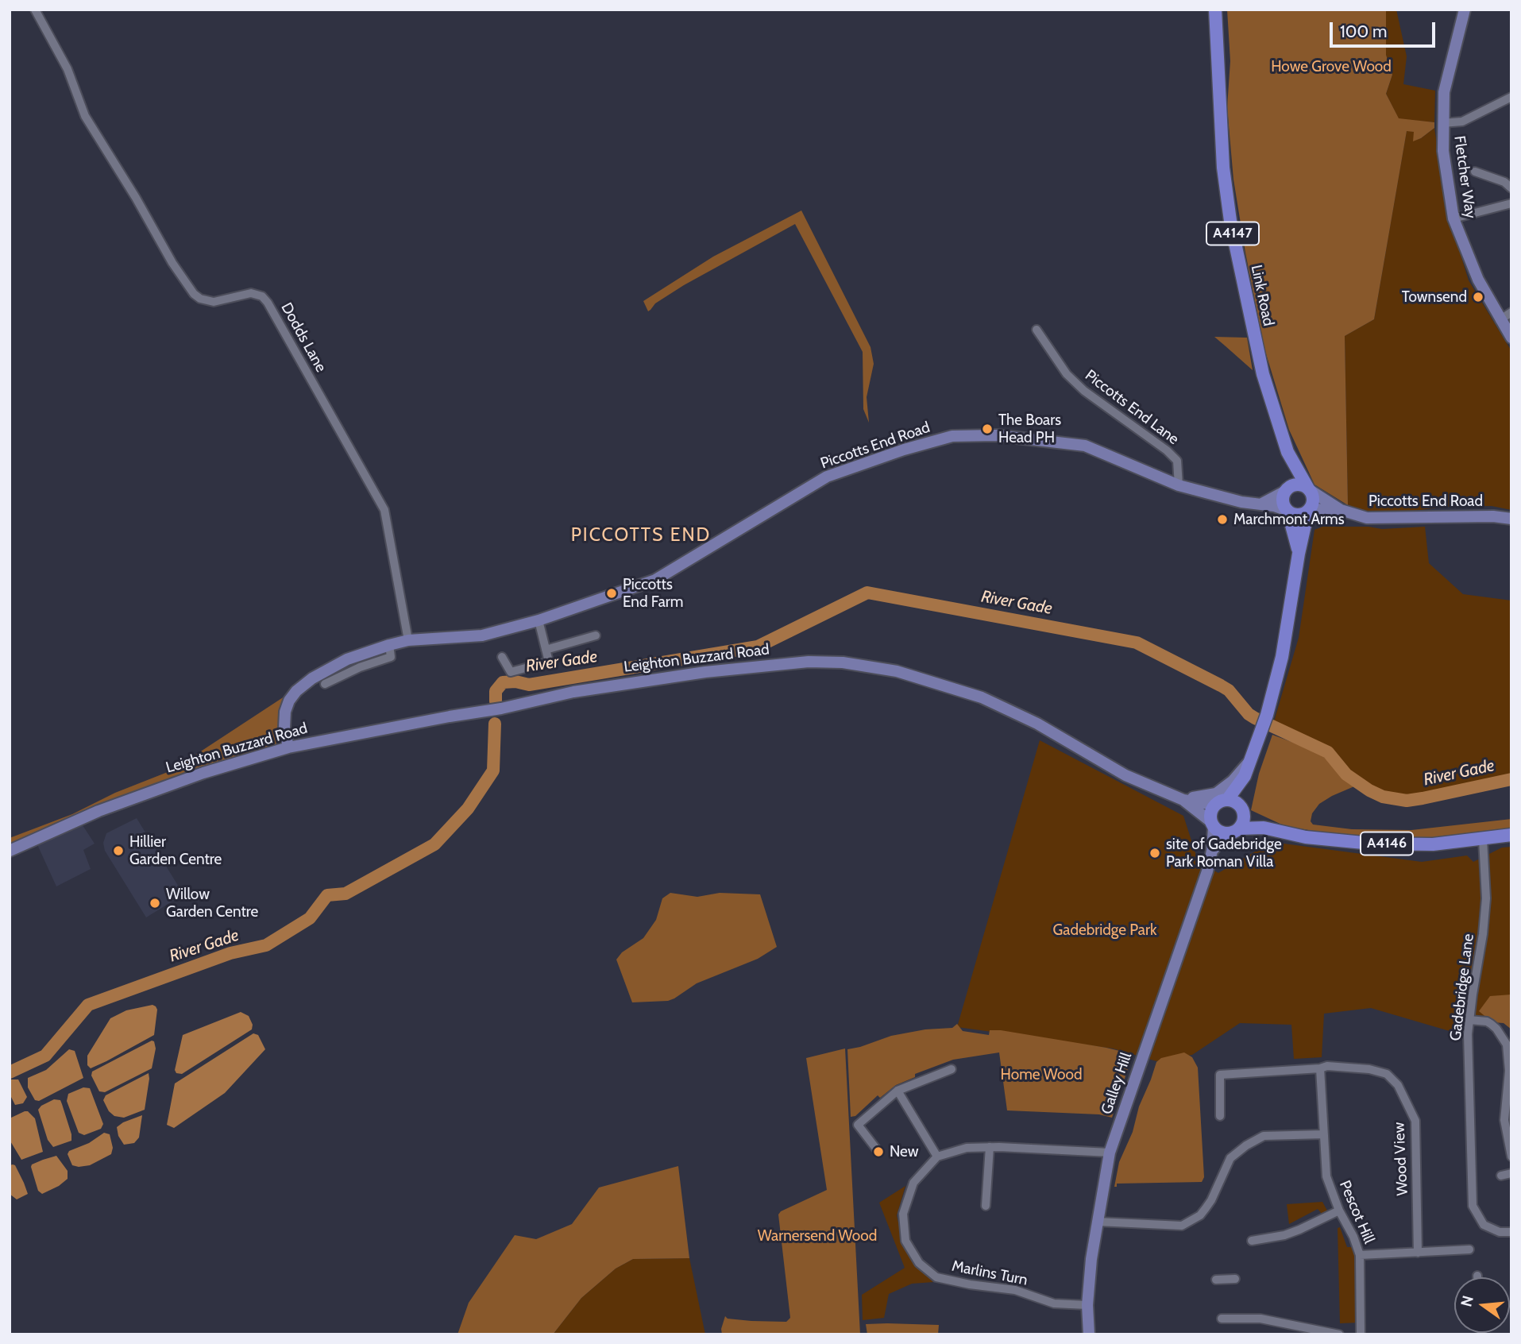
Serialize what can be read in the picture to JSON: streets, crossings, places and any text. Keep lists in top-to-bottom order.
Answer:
{
  "streets": {
    "main road": ["A4147", "Link Road", "A4146"],
    "street": [
      "Fletcher Way",
      "Dodds Lane",
      "Piccotts End Lane",
      "Piccotts End Road",
      "Leighton Buzzard Road",
      "Gadebridge Lane",
      "Galley Hill",
      "Wood View",
      "Pescot Hill",
      "Marlins Turn"
    ]
  },
  "crossings": [
    ["Link Road", "Piccotts End Road"],
    ["Link Road", "Leighton Buzzard Road"],
    ["Link Road", "A4146"],
    ["Link Road", "Galley Hill"],
    ["Dodds Lane", "Piccotts End Road"],
    ["Piccotts End Lane", "Piccotts End Road"],
    ["Piccotts End Road", "Leighton Buzzard Road"],
    ["Leighton Buzzard Road", "A4146"],
    ["Leighton Buzzard Road", "Galley Hill"],
    ["A4146", "Gadebridge Lane"],
    ["A4146", "Galley Hill"],
    ["Galley Hill", "Marlins Turn"],
    ["Wood View", "Pescot Hill"]
  ],
  "districts": ["PICCOTTS END"],
  "water": ["River Gade"],
  "parks": [
    "Howe Grove Wood",
    "Gadebridge Park",
    "Home Wood",
    "Warnersend Wood"
  ],
  "places": [
    "Townsend",
    "The Boars Head PH",
    "Marchmont Arms",
    "Piccotts End Farm",
    "Hillier Garden Centre",
    "site of Gadebridge Park Roman Villa",
    "Willow Garden Centre",
    "New"
  ],
  "scale_bar": "100 m",
  "north": "left"
}
